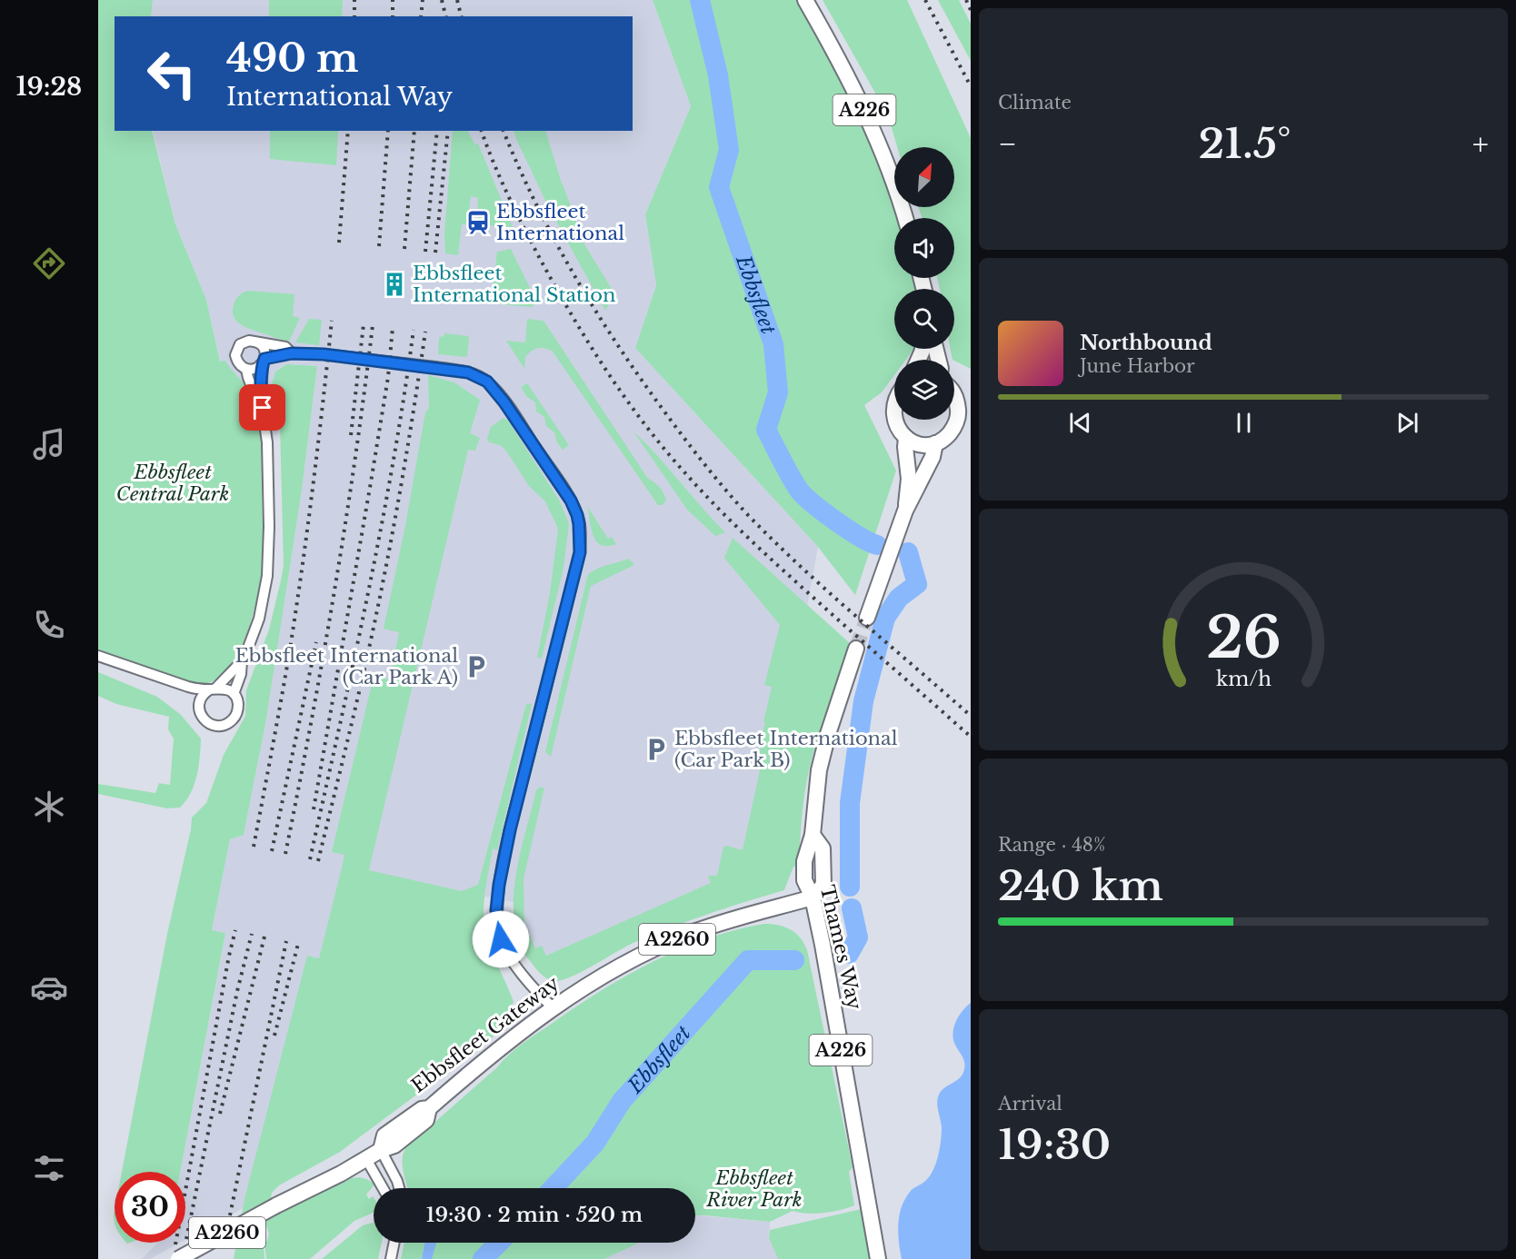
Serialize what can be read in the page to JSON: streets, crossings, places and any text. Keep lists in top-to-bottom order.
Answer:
{
  "streets": {
    "main road": [
      "A226",
      "A2260",
      "Thames Way",
      "Ebbsfleet Gateway"
    ]
  },
  "crossings": [
    ["A2260", "Ebbsfleet Gateway"],
    ["Thames Way", "Ebbsfleet Gateway"]
  ],
  "water": ["Ebbsfleet"],
  "parks": ["Ebbsfleet Central Park", "Ebbsfleet River Park"],
  "places": {
    "station": ["Ebbsfleet International"],
    "building": ["Ebbsfleet International Station"],
    "parking": ["Ebbsfleet International (Car Park A)", "Ebbsfleet International (Car Park B)"]
  },
  "north": "top right",
  "page": {
    "tabs": "19:28",
    "tile": [
      "Climate",
      ["Range · 48%", "240 km"],
      ["Arrival", "19:30"]
    ],
    "turn": ["490 m", "International Way"],
    "heat": ["−", "21.5°", "+"],
    "song": ["Northbound", "June Harbor"],
    "limit": "30",
    "trip": "19:30 · 2 min · 520 m",
    "gauge": ["26", "km/h"]
  }
}
